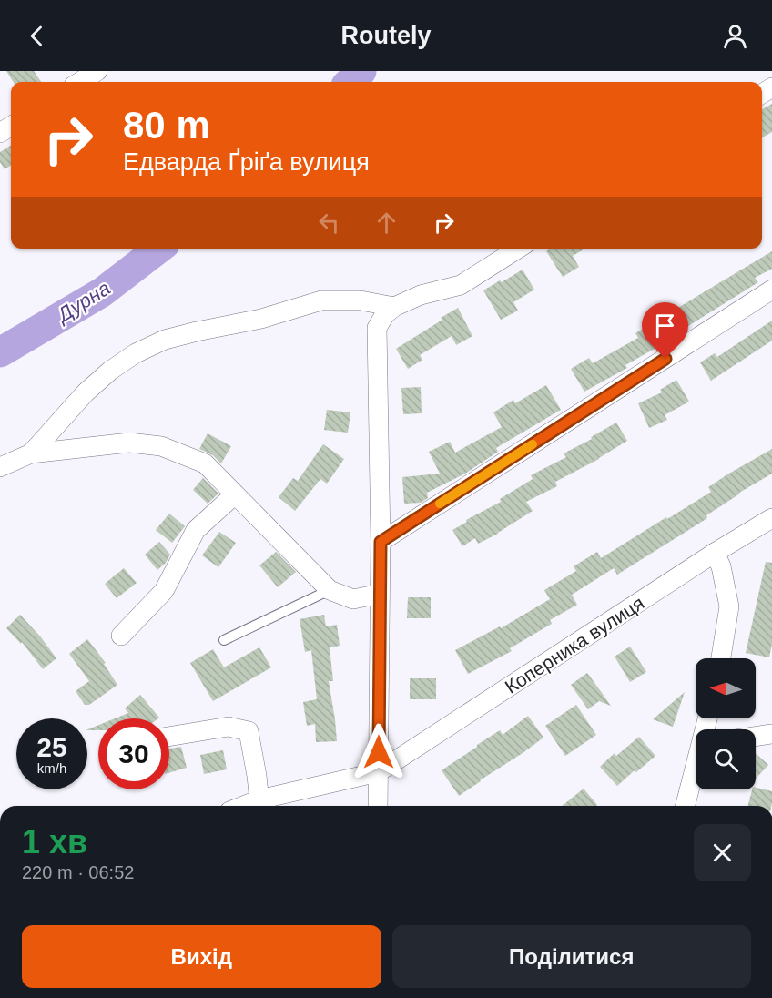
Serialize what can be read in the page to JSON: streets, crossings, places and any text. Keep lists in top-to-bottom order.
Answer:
{
  "streets": {
    "street": ["Коперника вулиця"]
  },
  "water": ["Дурна"],
  "north": "left",
  "page": {
    "header": "Routely",
    "turn": ["80 m", "Едварда Ґріґа вулиця"],
    "speed": "25 km/h",
    "limit": "30",
    "heading": ["1 хв", "220 m · 06:52"],
    "buttons": ["Вихід", "Поділитися"]
  }
}
